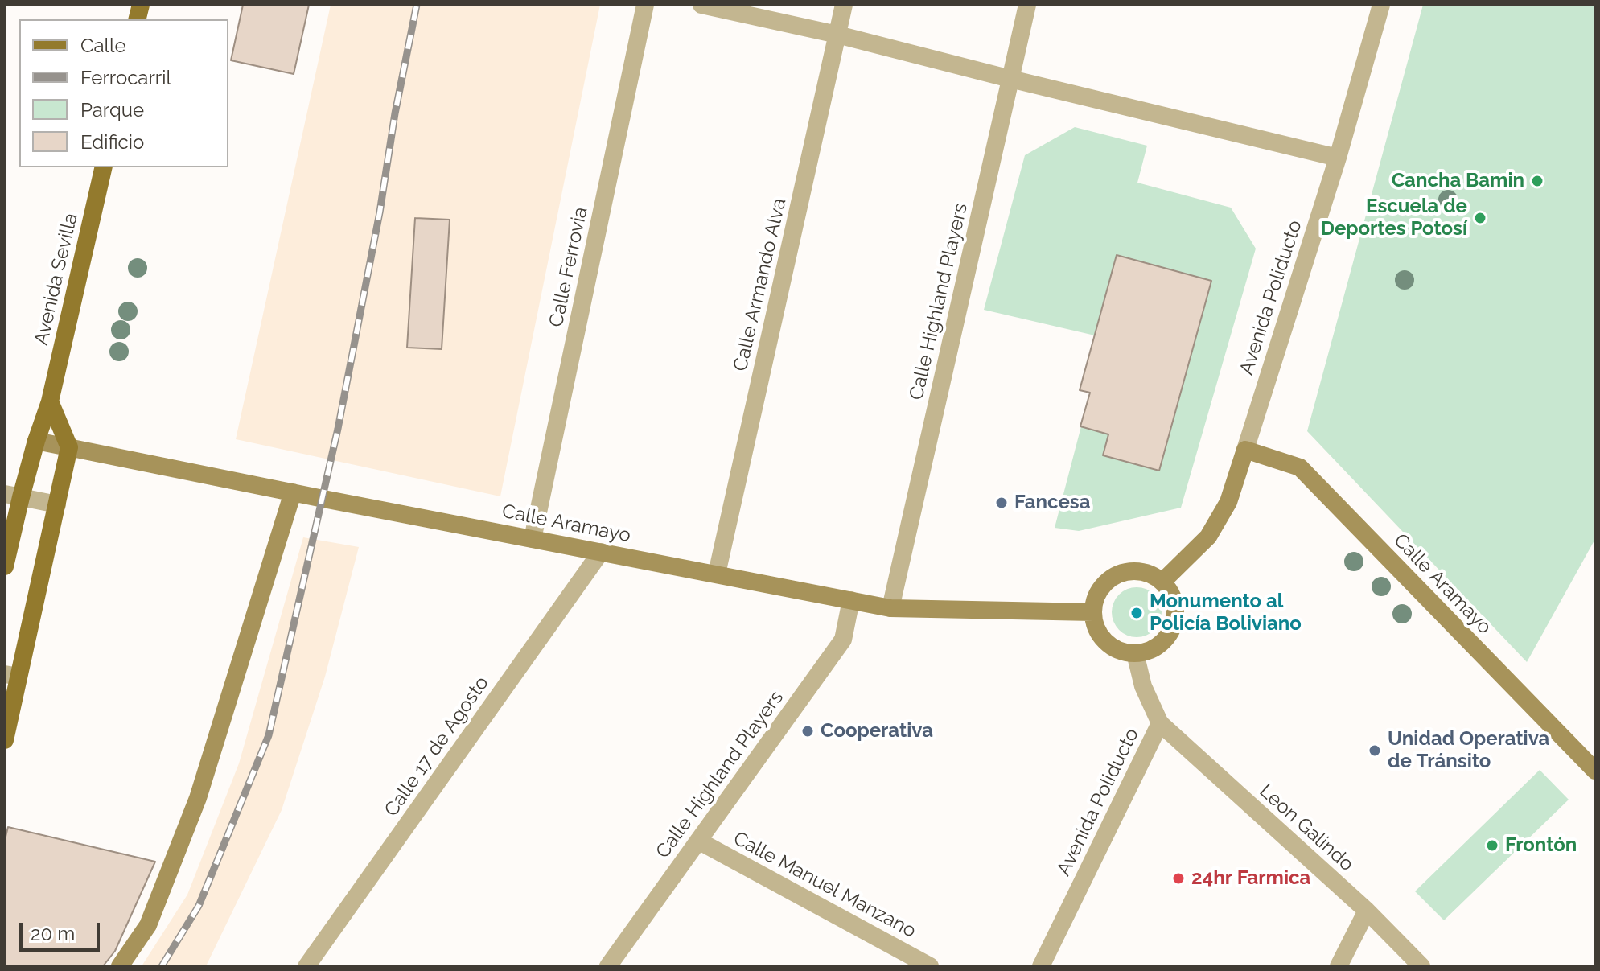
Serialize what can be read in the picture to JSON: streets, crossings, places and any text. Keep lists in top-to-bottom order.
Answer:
{
  "streets": {
    "main road": ["Avenida Sevilla", "Avenida Poliducto", "Calle Aramayo"],
    "street": [
      "Calle Ferrovia",
      "Calle Armando Alva",
      "Calle Highland Players",
      "Calle 17 de Agosto",
      "Leon Galindo",
      "Calle Manuel Manzano"
    ]
  },
  "crossings": [
    ["Calle Ferrovia", "Calle Aramayo"],
    ["Avenida Sevilla", "Calle Aramayo"],
    ["Calle Armando Alva", "Calle Aramayo"],
    ["Avenida Poliducto", "Calle Aramayo"],
    ["Avenida Poliducto", "Leon Galindo"],
    ["Calle Highland Players", "Calle Aramayo"],
    ["Calle Highland Players", "Calle Manuel Manzano"],
    ["Calle Aramayo", "Calle 17 de Agosto"]
  ],
  "places": [
    "Cancha Bamin",
    "Escuela de Deportes Potosí",
    "Fancesa",
    "Monumento al Policía Boliviano",
    "Cooperativa",
    "Unidad Operativa de Tránsito",
    "Frontón",
    "24hr Farmica"
  ],
  "legend": [
    "Calle",
    "Ferrocarril",
    "Parque",
    "Edificio"
  ],
  "scale_bar": "20 m"
}
